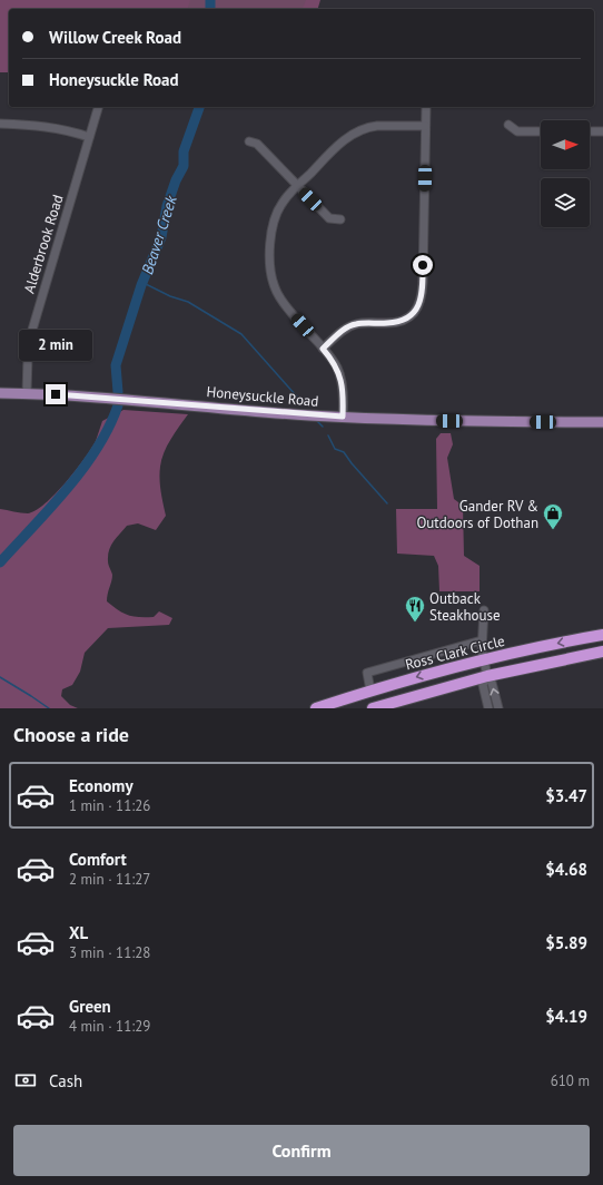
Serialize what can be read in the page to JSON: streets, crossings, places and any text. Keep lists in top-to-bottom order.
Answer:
{
  "streets": {
    "highway": ["Ross Clark Circle"],
    "main road": ["Honeysuckle Road"],
    "street": ["Alderbrook Road"]
  },
  "crossings": [
    ["Alderbrook Road", "Honeysuckle Road"]
  ],
  "water": ["Beaver Creek"],
  "places": {
    "shop": ["Gander RV & Outdoors of Dothan"],
    "restaurant": ["Outback Steakhouse"]
  },
  "north": "right",
  "page": {
    "banner": ["Willow Creek Road", "Honeysuckle Road"],
    "bubble": "2 min",
    "heading": "Choose a ride",
    "list": [
      {
        "name": "Economy",
        "note": "1 min · 11:26",
        "value": "$3.47"
      },
      {
        "name": "Comfort",
        "note": "2 min · 11:27",
        "value": "$4.68"
      },
      {
        "name": "XL",
        "note": "3 min · 11:28",
        "value": "$5.89"
      },
      {
        "name": "Green",
        "note": "4 min · 11:29",
        "value": "$4.19"
      }
    ],
    "pay": ["Cash", "610 m"],
    "buttons": "Confirm"
  }
}
